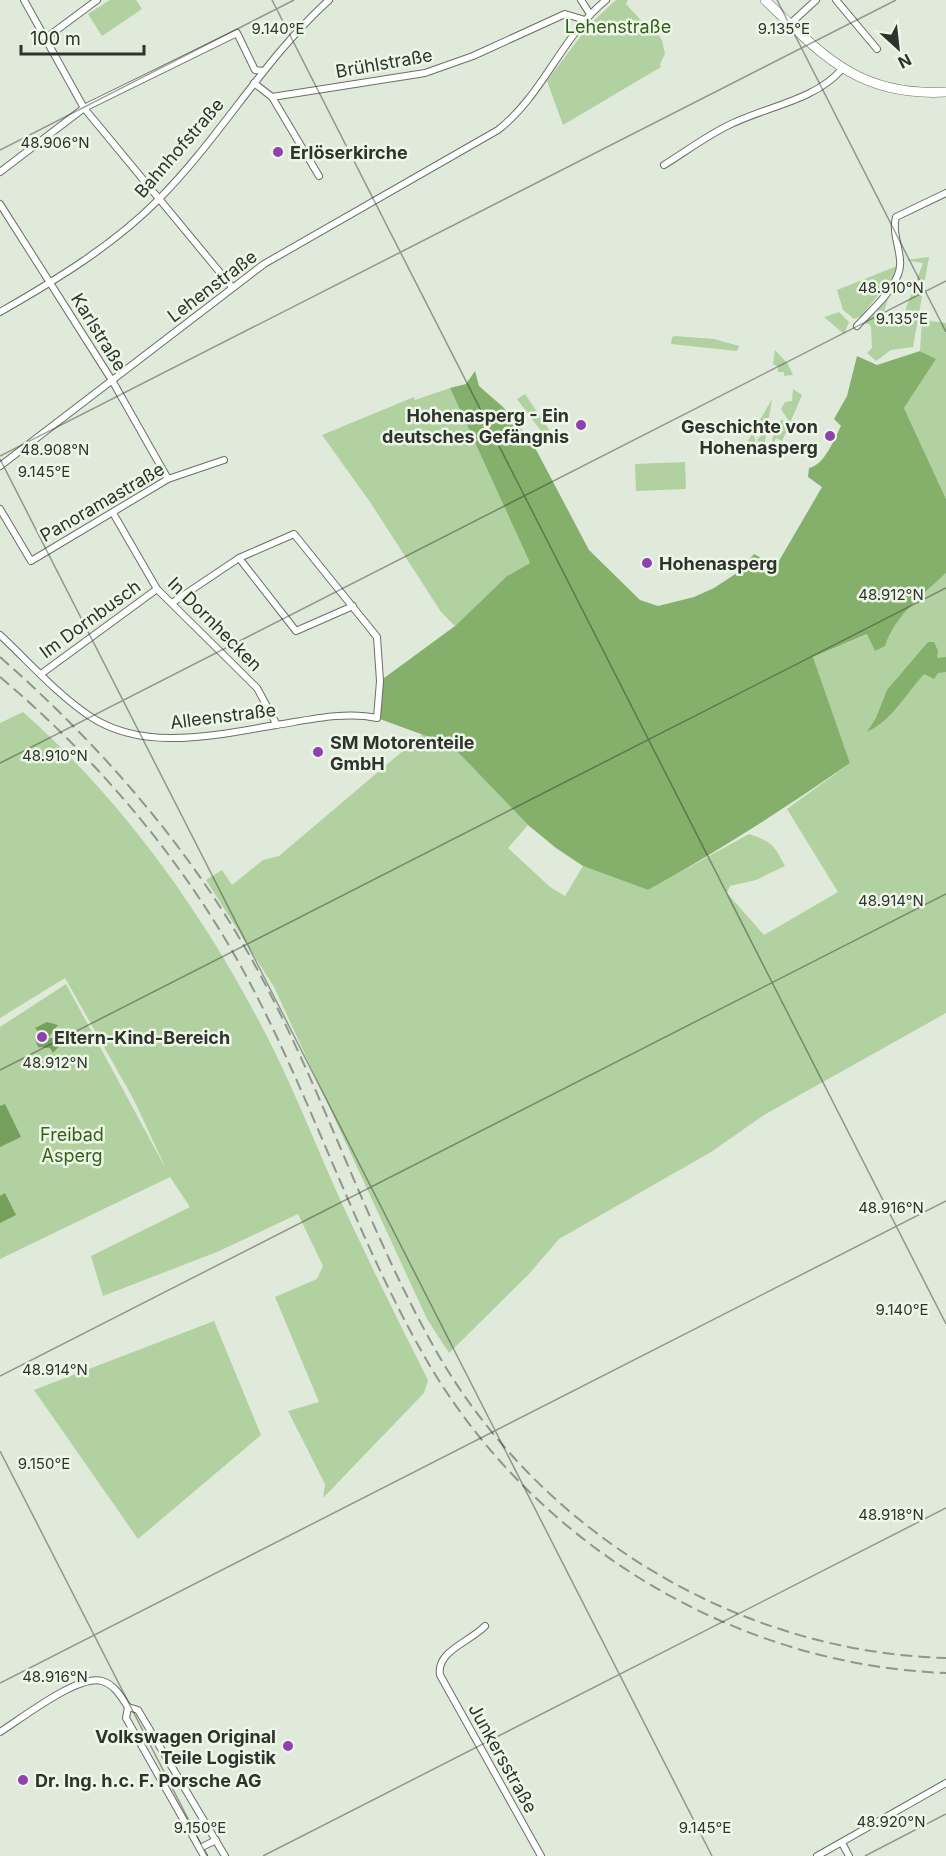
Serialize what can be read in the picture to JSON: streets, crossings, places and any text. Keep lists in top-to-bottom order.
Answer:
{
  "streets": {
    "street": [
      "Brühlstraße",
      "Bahnhofstraße",
      "Lehenstraße",
      "Karlstraße",
      "Panoramastraße",
      "Im Dornbusch",
      "In Dornhecken",
      "Alleenstraße",
      "Junkersstraße"
    ]
  },
  "crossings": [
    ["Brühlstraße", "Lehenstraße"],
    ["Bahnhofstraße", "Karlstraße"],
    ["Lehenstraße", "Karlstraße"],
    ["Karlstraße", "Panoramastraße"],
    ["Panoramastraße", "In Dornhecken"],
    ["Im Dornbusch", "In Dornhecken"],
    ["Im Dornbusch", "Alleenstraße"],
    ["In Dornhecken", "Alleenstraße"]
  ],
  "parks": ["Lehenstraße", "Freibad Asperg"],
  "places": [
    "Erlöserkirche",
    "Hohenasperg - Ein deutsches Gefängnis",
    "Geschichte von Hohenasperg",
    "Hohenasperg",
    "SM Motorenteile GmbH",
    "Eltern-Kind-Bereich",
    "Volkswagen Original Teile Logistik",
    "Dr. Ing. h.c. F. Porsche AG"
  ],
  "scale_bar": "100 m",
  "north": "bottom right",
  "coordinates": [
    "9.140°E",
    "9.135°E",
    "48.906°N",
    "48.910°N",
    "48.908°N",
    "9.145°E",
    "48.912°N",
    "48.914°N",
    "48.916°N",
    "9.150°E",
    "48.918°N",
    "48.920°N"
  ]
}
